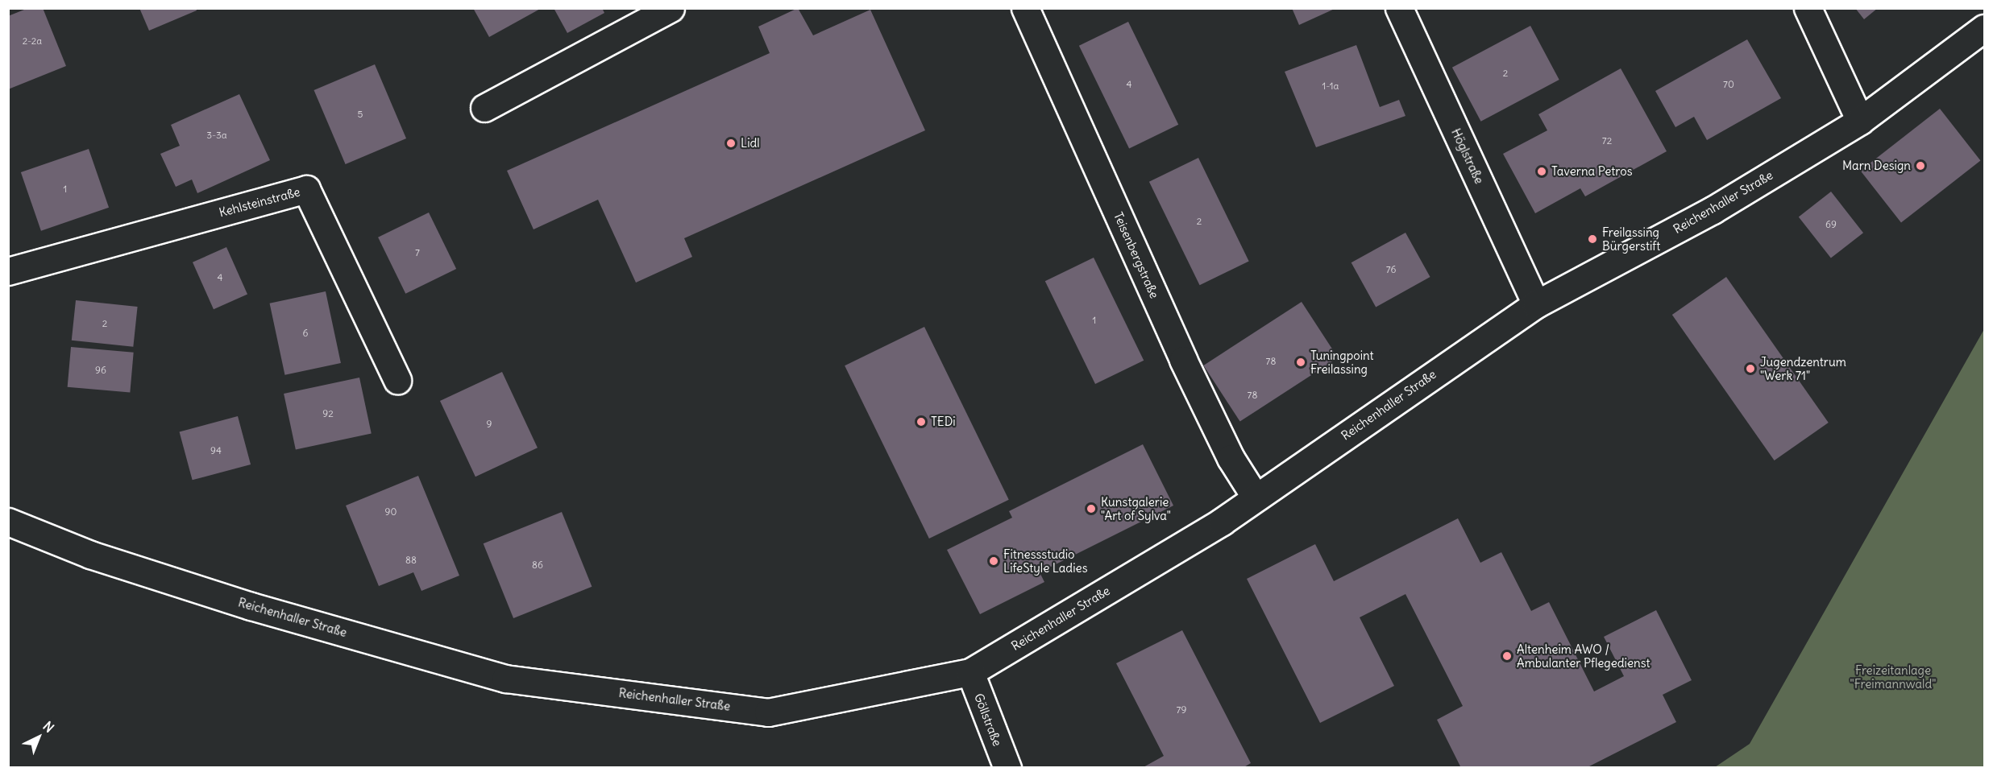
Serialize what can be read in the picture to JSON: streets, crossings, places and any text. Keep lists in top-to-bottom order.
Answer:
{
  "streets": {
    "street": [
      "Höglstraße",
      "Kehlsteinstraße",
      "Reichenhaller Straße",
      "Teisenbergstraße",
      "Göllstraße"
    ]
  },
  "crossings": [
    ["Höglstraße", "Reichenhaller Straße"],
    ["Reichenhaller Straße", "Teisenbergstraße"],
    ["Reichenhaller Straße", "Göllstraße"]
  ],
  "parks": ["Freizeitanlage \"Freimannwald\""],
  "places": [
    "Lidl",
    "Marn Design",
    "Taverna Petros",
    "Freilassing Bürgerstift",
    "Tuningpoint Freilassing",
    "Jugendzentrum \"Werk 71\"",
    "TEDi",
    "Kunstgalerie \"Art of Sylva\"",
    "Fitnessstudio LifeStyle Ladies",
    "Altenheim AWO / Ambulanter Pflegedienst"
  ],
  "house_numbers": [
    "2-2a",
    "2",
    "4",
    "70",
    "1-1a",
    "5",
    "3-3a",
    "72",
    "1",
    "2",
    "69",
    "7",
    "76",
    "4",
    "1",
    "2",
    "6",
    "78",
    "96",
    "78",
    "92",
    "9",
    "94",
    "90",
    "88",
    "86",
    "79"
  ],
  "north": "top right"
}
